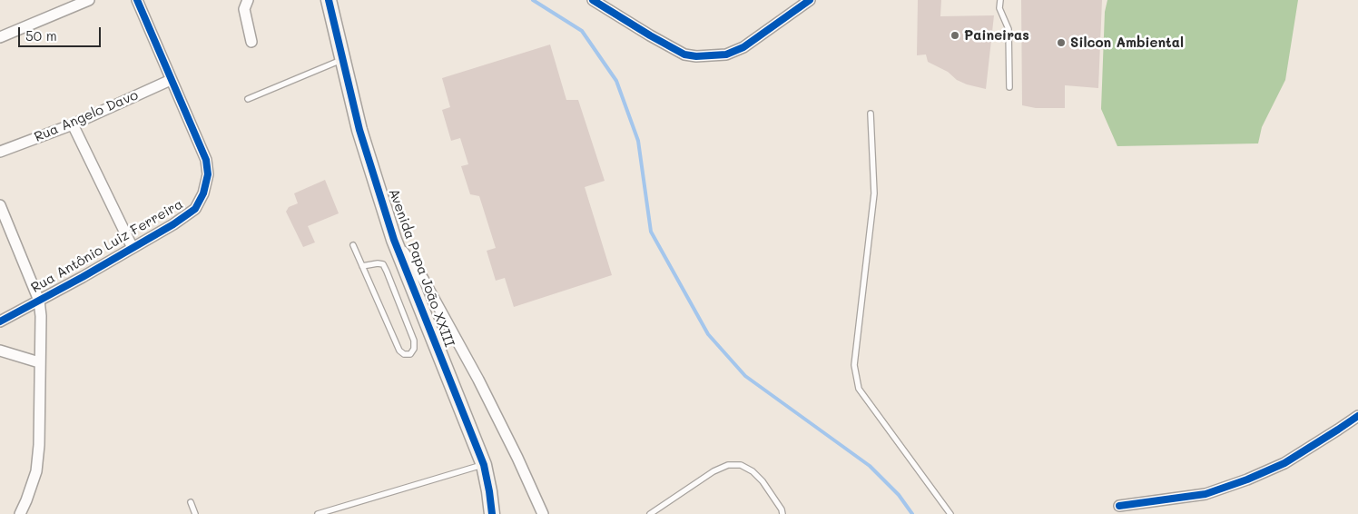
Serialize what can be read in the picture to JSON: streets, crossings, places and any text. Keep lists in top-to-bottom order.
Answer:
{
  "streets": {
    "street": ["Rua Angelo Davo", "Rua Antônio Luiz Ferreira", "Avenida Papa João XXIII"]
  },
  "crossings": [
    ["Rua Angelo Davo", "Rua Antônio Luiz Ferreira"]
  ],
  "places": ["Paineiras", "Silcon Ambiental"],
  "scale_bar": "50 m"
}
